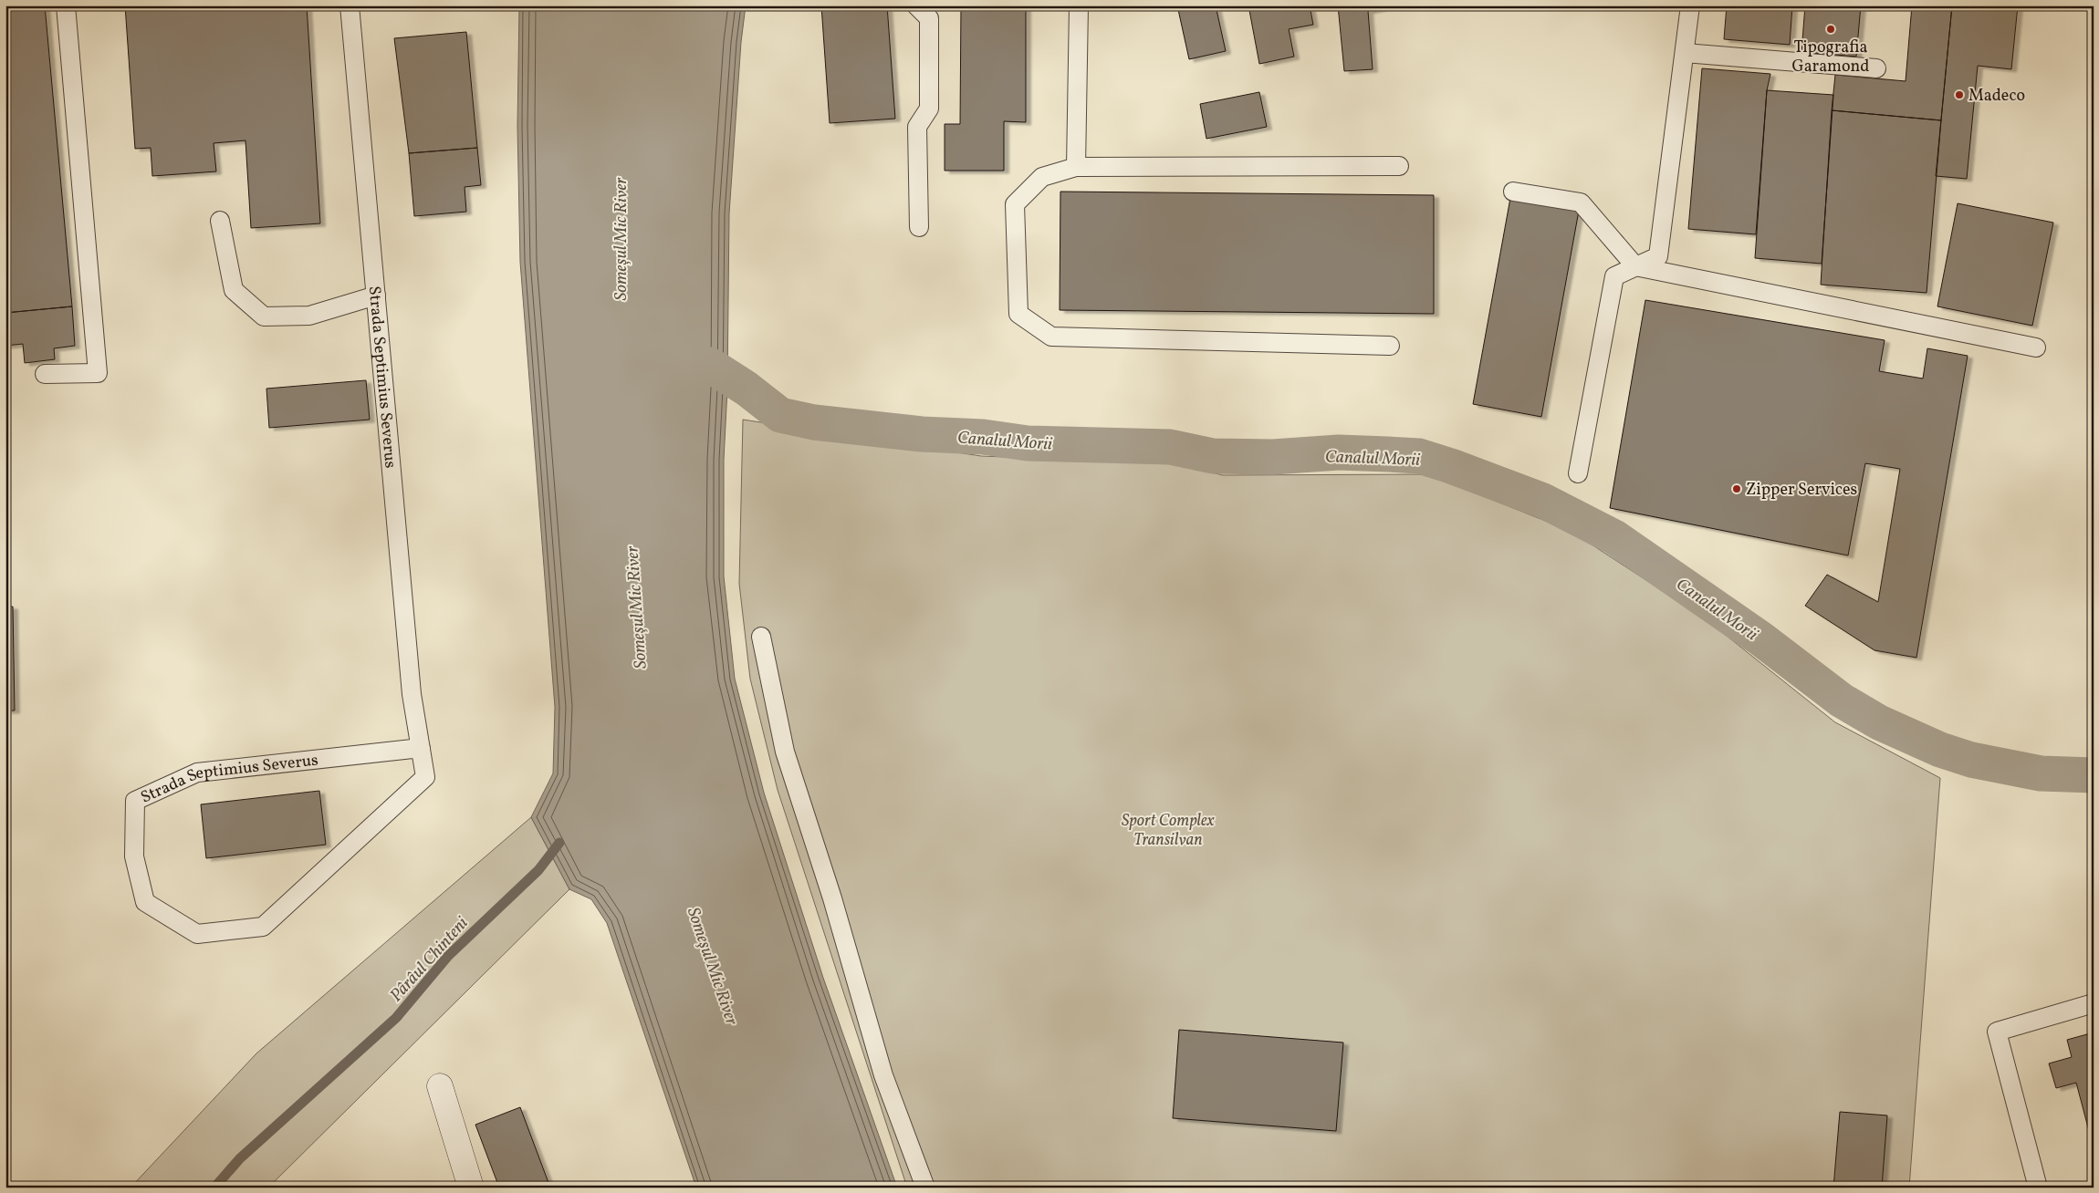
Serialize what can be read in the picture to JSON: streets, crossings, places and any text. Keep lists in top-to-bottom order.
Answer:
{
  "streets": {
    "lane": ["Strada Septimius Severus"]
  },
  "water": ["Someşul Mic River", "Canalul Morii", "Pârâul Chinteni"],
  "parks": ["Sport Complex Transilvan"],
  "places": ["Tipografia Garamond", "Madeco", "Zipper Services"]
}
